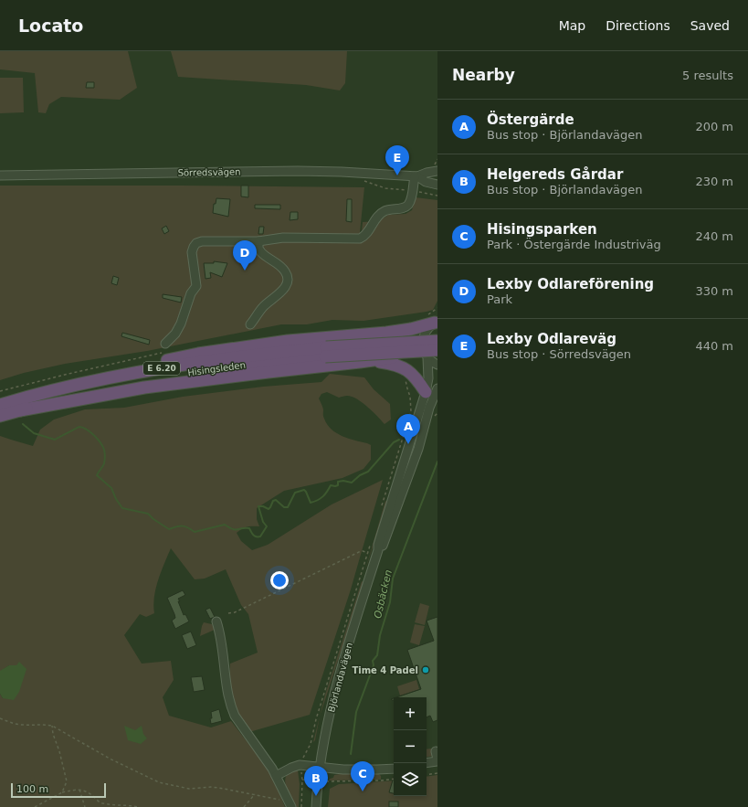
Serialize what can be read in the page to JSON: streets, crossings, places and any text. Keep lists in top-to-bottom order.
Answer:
{
  "streets": {
    "highway": ["E 6.20", "Hisingsleden"],
    "street": ["Sörredsvägen", "Björlandavägen"]
  },
  "water": ["Osbäcken"],
  "places": ["Time 4 Padel"],
  "scale_bar": "100 m",
  "page": {
    "header": "Locato",
    "nav": ["Map", "Directions", "Saved"],
    "heading": ["Nearby", "5 results"],
    "list": [
      {
        "mark": "A",
        "name": "Östergärde",
        "note": "Bus stop · Björlandavägen",
        "value": "200 m"
      },
      {
        "mark": "B",
        "name": "Helgereds Gårdar",
        "note": "Bus stop · Björlandavägen",
        "value": "230 m"
      },
      {
        "mark": "C",
        "name": "Hisingsparken",
        "note": "Park · Östergärde Industriväg",
        "value": "240 m"
      },
      {
        "mark": "D",
        "name": "Lexby Odlareförening",
        "note": "Park",
        "value": "330 m"
      },
      {
        "mark": "E",
        "name": "Lexby Odlareväg",
        "note": "Bus stop · Sörredsvägen",
        "value": "440 m"
      }
    ],
    "pins": [
      "E",
      "D",
      "A",
      "C",
      "B"
    ],
    "map_buttons": ["+", "−"],
    "scale": "100 m"
  }
}
